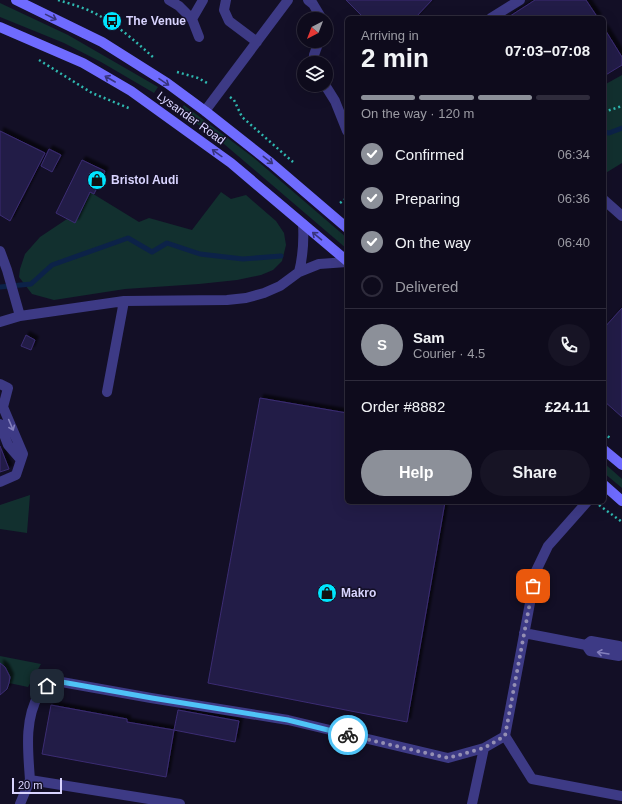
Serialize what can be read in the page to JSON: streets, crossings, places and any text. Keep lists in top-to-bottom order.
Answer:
{
  "streets": {
    "street": ["Lysander Road"]
  },
  "places": {
    "bus stop": ["The Venue"],
    "shop": ["Bristol Audi", "Makro"]
  },
  "scale_bar": "20 m",
  "north": "bottom left",
  "page": {
    "heading": ["2 min", "Arriving in", "07:03–07:08"],
    "panel": [
      "Sam",
      "Courier · 4.5",
      "Order #8882",
      "£24.11"
    ],
    "bar": "On the way · 120 m",
    "list": [
      ["Confirmed", "06:34"],
      ["Preparing", "06:36"],
      ["On the way", "06:40"],
      "Delivered"
    ],
    "round": "S",
    "buttons": ["Help", "Share"],
    "scale": "20 m"
  }
}
